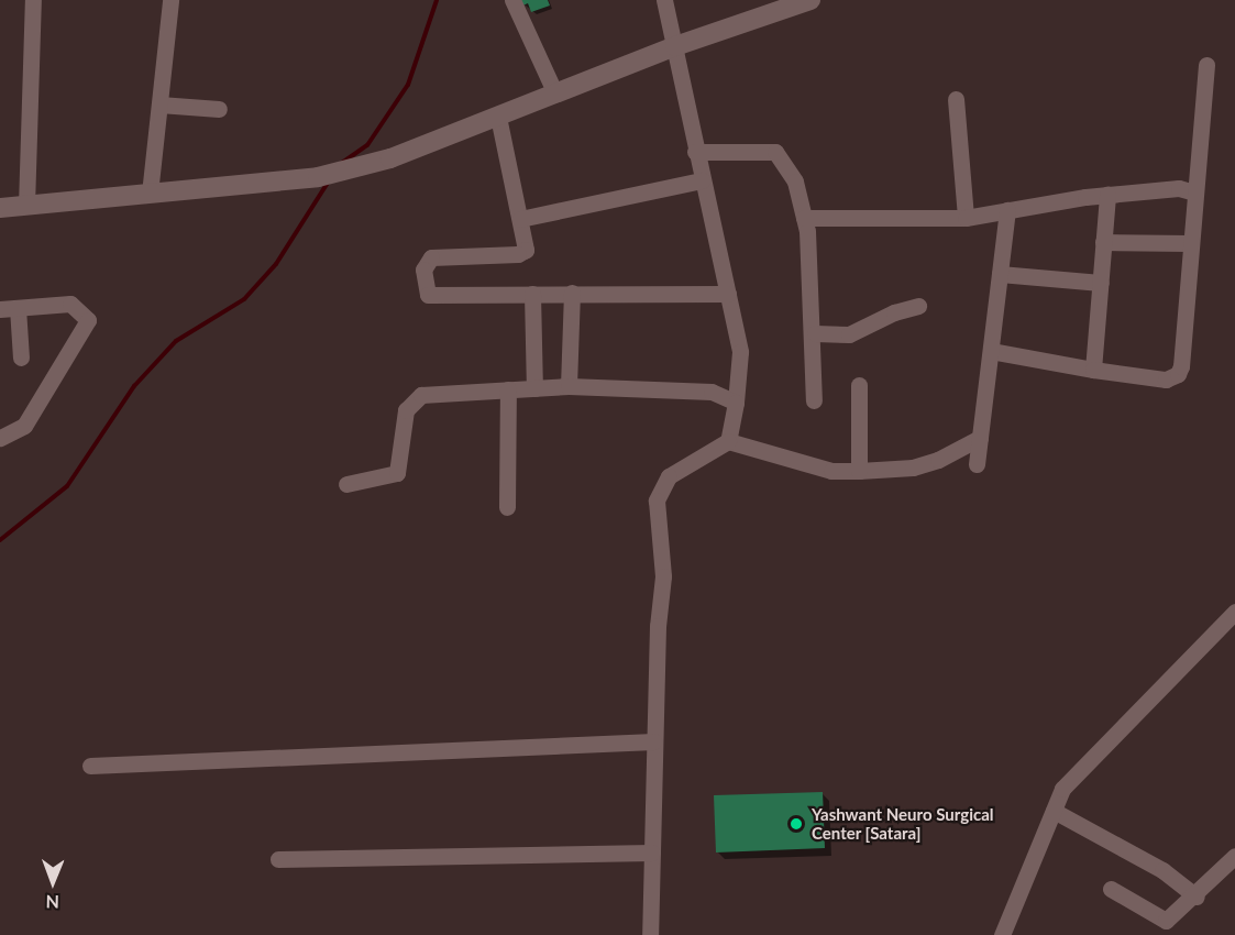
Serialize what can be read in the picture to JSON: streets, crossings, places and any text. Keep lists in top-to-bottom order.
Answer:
{
  "places": ["Yashwant Neuro Surgical Center [Satara]"],
  "north": "bottom"
}
